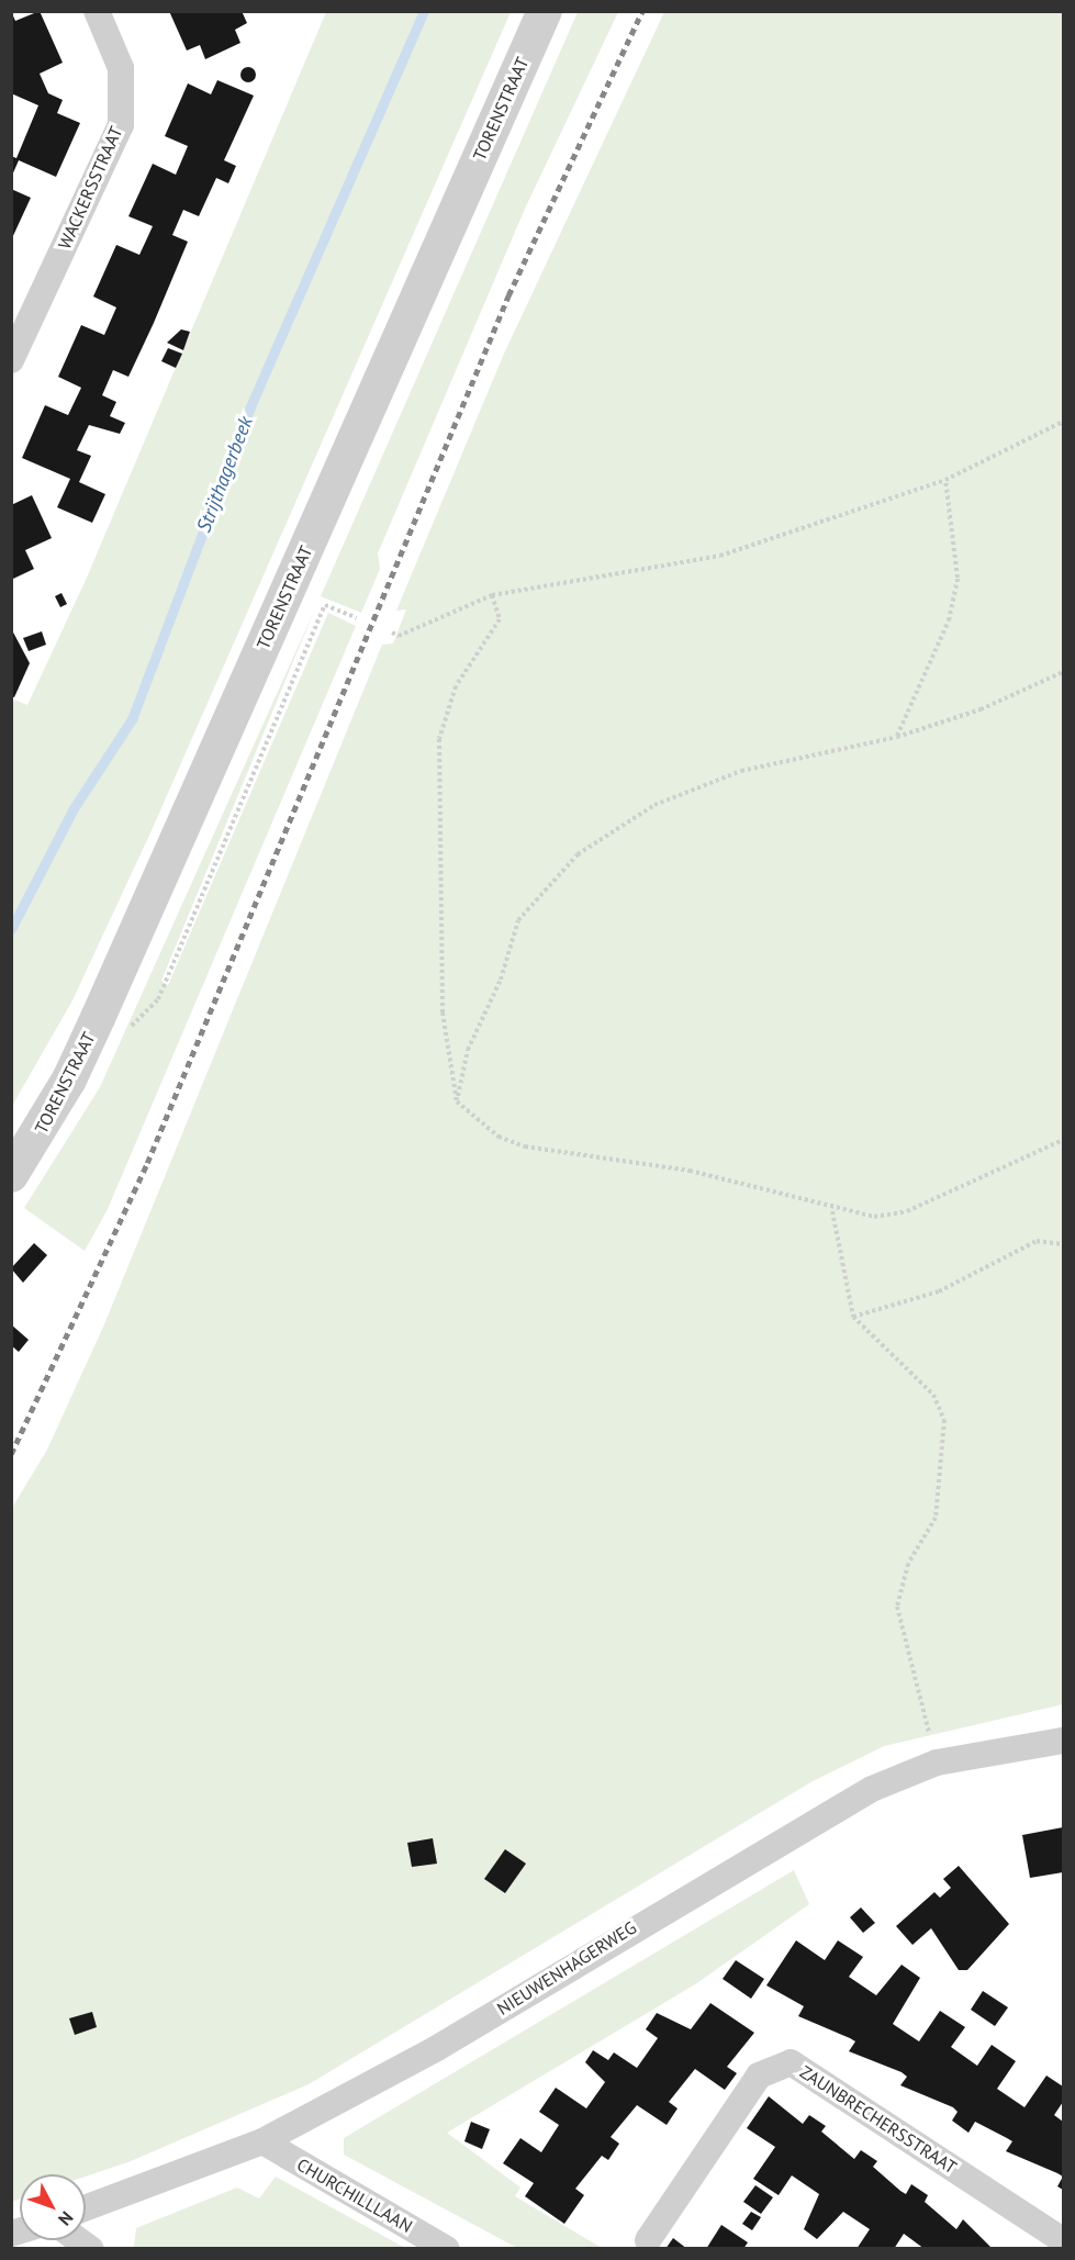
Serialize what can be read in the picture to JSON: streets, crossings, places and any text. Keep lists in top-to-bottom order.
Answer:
{
  "streets": {
    "street": [
      "TORENSTRAAT",
      "WACKERSSTRAAT",
      "NIEUWENHAGERWEG",
      "ZAUNBRECHERSSTRAAT",
      "CHURCHILLLAAN"
    ]
  },
  "crossings": [
    ["NIEUWENHAGERWEG", "CHURCHILLLAAN"]
  ],
  "water": ["Strijthagerbeek"],
  "north": "bottom right"
}
